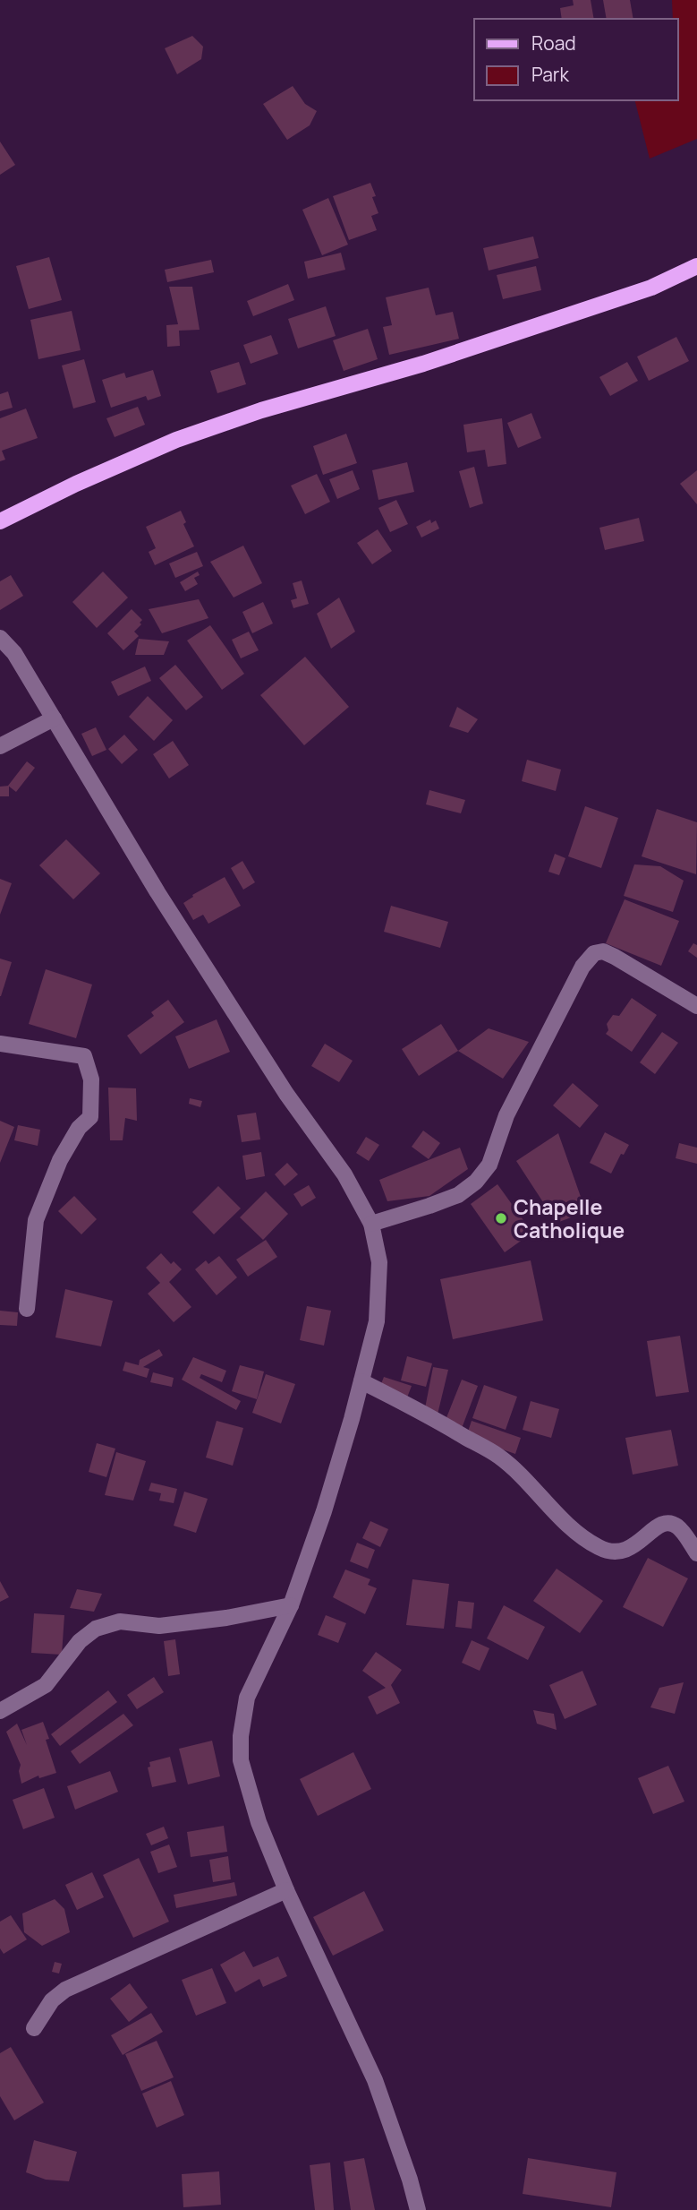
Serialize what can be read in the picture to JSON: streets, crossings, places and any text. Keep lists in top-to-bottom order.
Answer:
{
  "places": ["Chapelle Catholique"],
  "legend": ["Road", "Park"]
}
